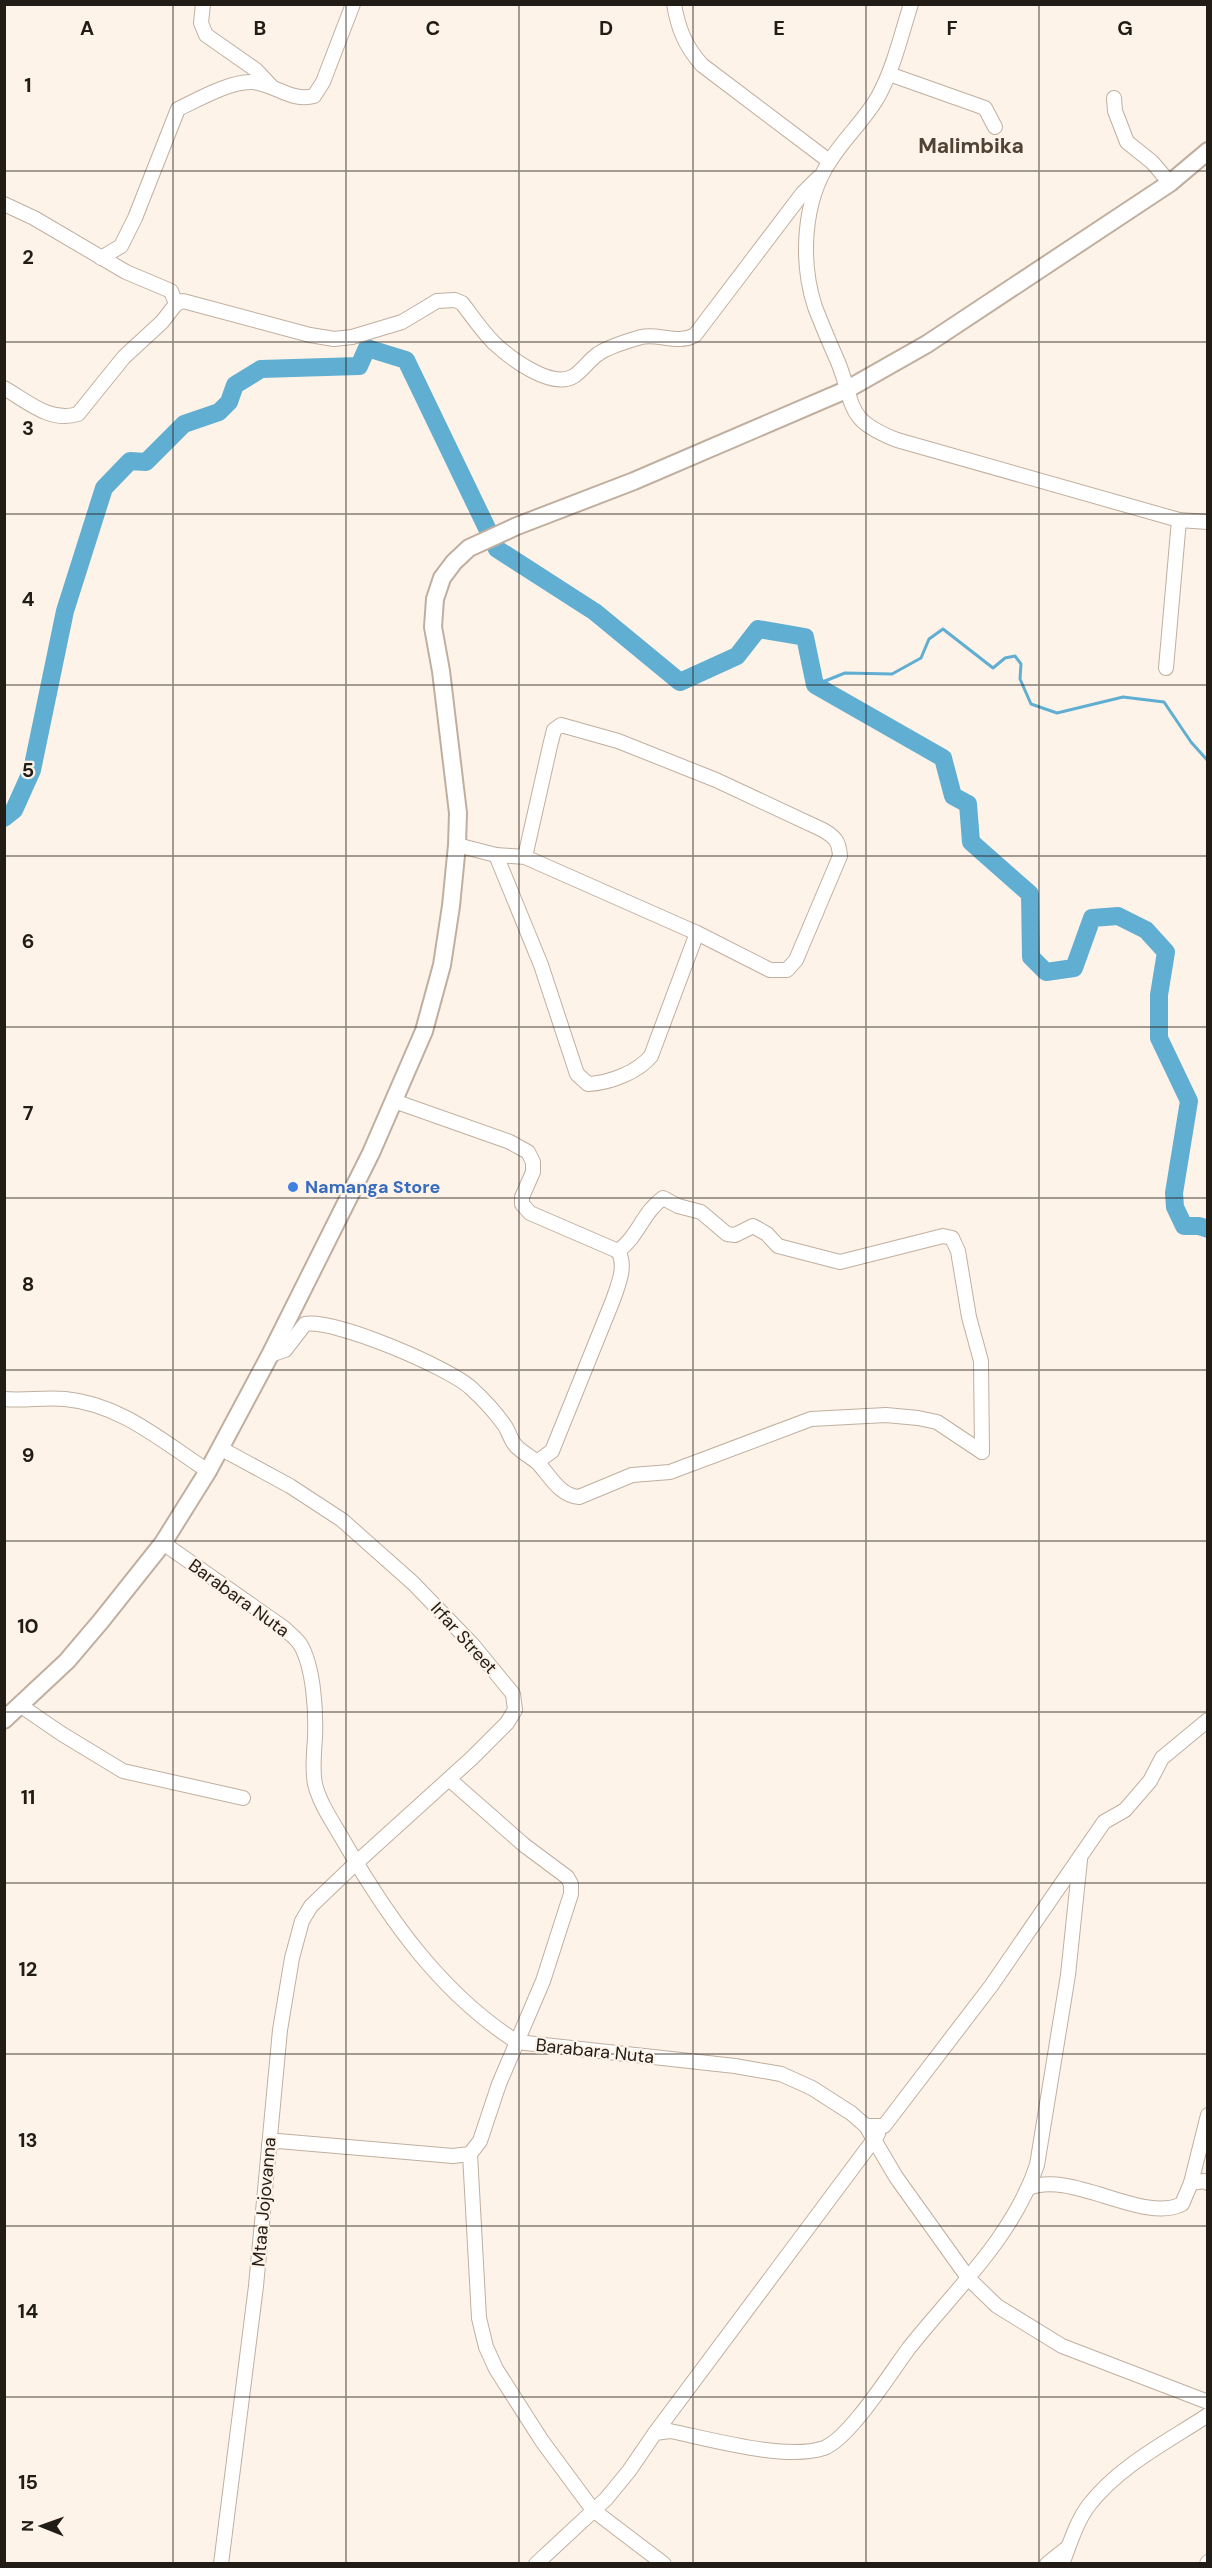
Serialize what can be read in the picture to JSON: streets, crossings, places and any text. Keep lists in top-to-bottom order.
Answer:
{
  "streets": {
    "street": ["Barabara Nuta", "Irfar Street", "Mtaa Jojovanna"]
  },
  "crossings": [
    ["Barabara Nuta", "Irfar Street"],
    ["Barabara Nuta", "Mtaa Jojovanna"],
    ["Irfar Street", "Mtaa Jojovanna"]
  ],
  "districts": ["Malimbika"],
  "places": ["Namanga Store"],
  "north": "left",
  "grid": {
    "columns": [
      "A",
      "B",
      "C",
      "D",
      "E",
      "F",
      "G"
    ],
    "rows": [
      "1",
      "2",
      "3",
      "4",
      "5",
      "6",
      "7",
      "8",
      "9",
      "10",
      "11",
      "12",
      "13",
      "14",
      "15"
    ]
  }
}
